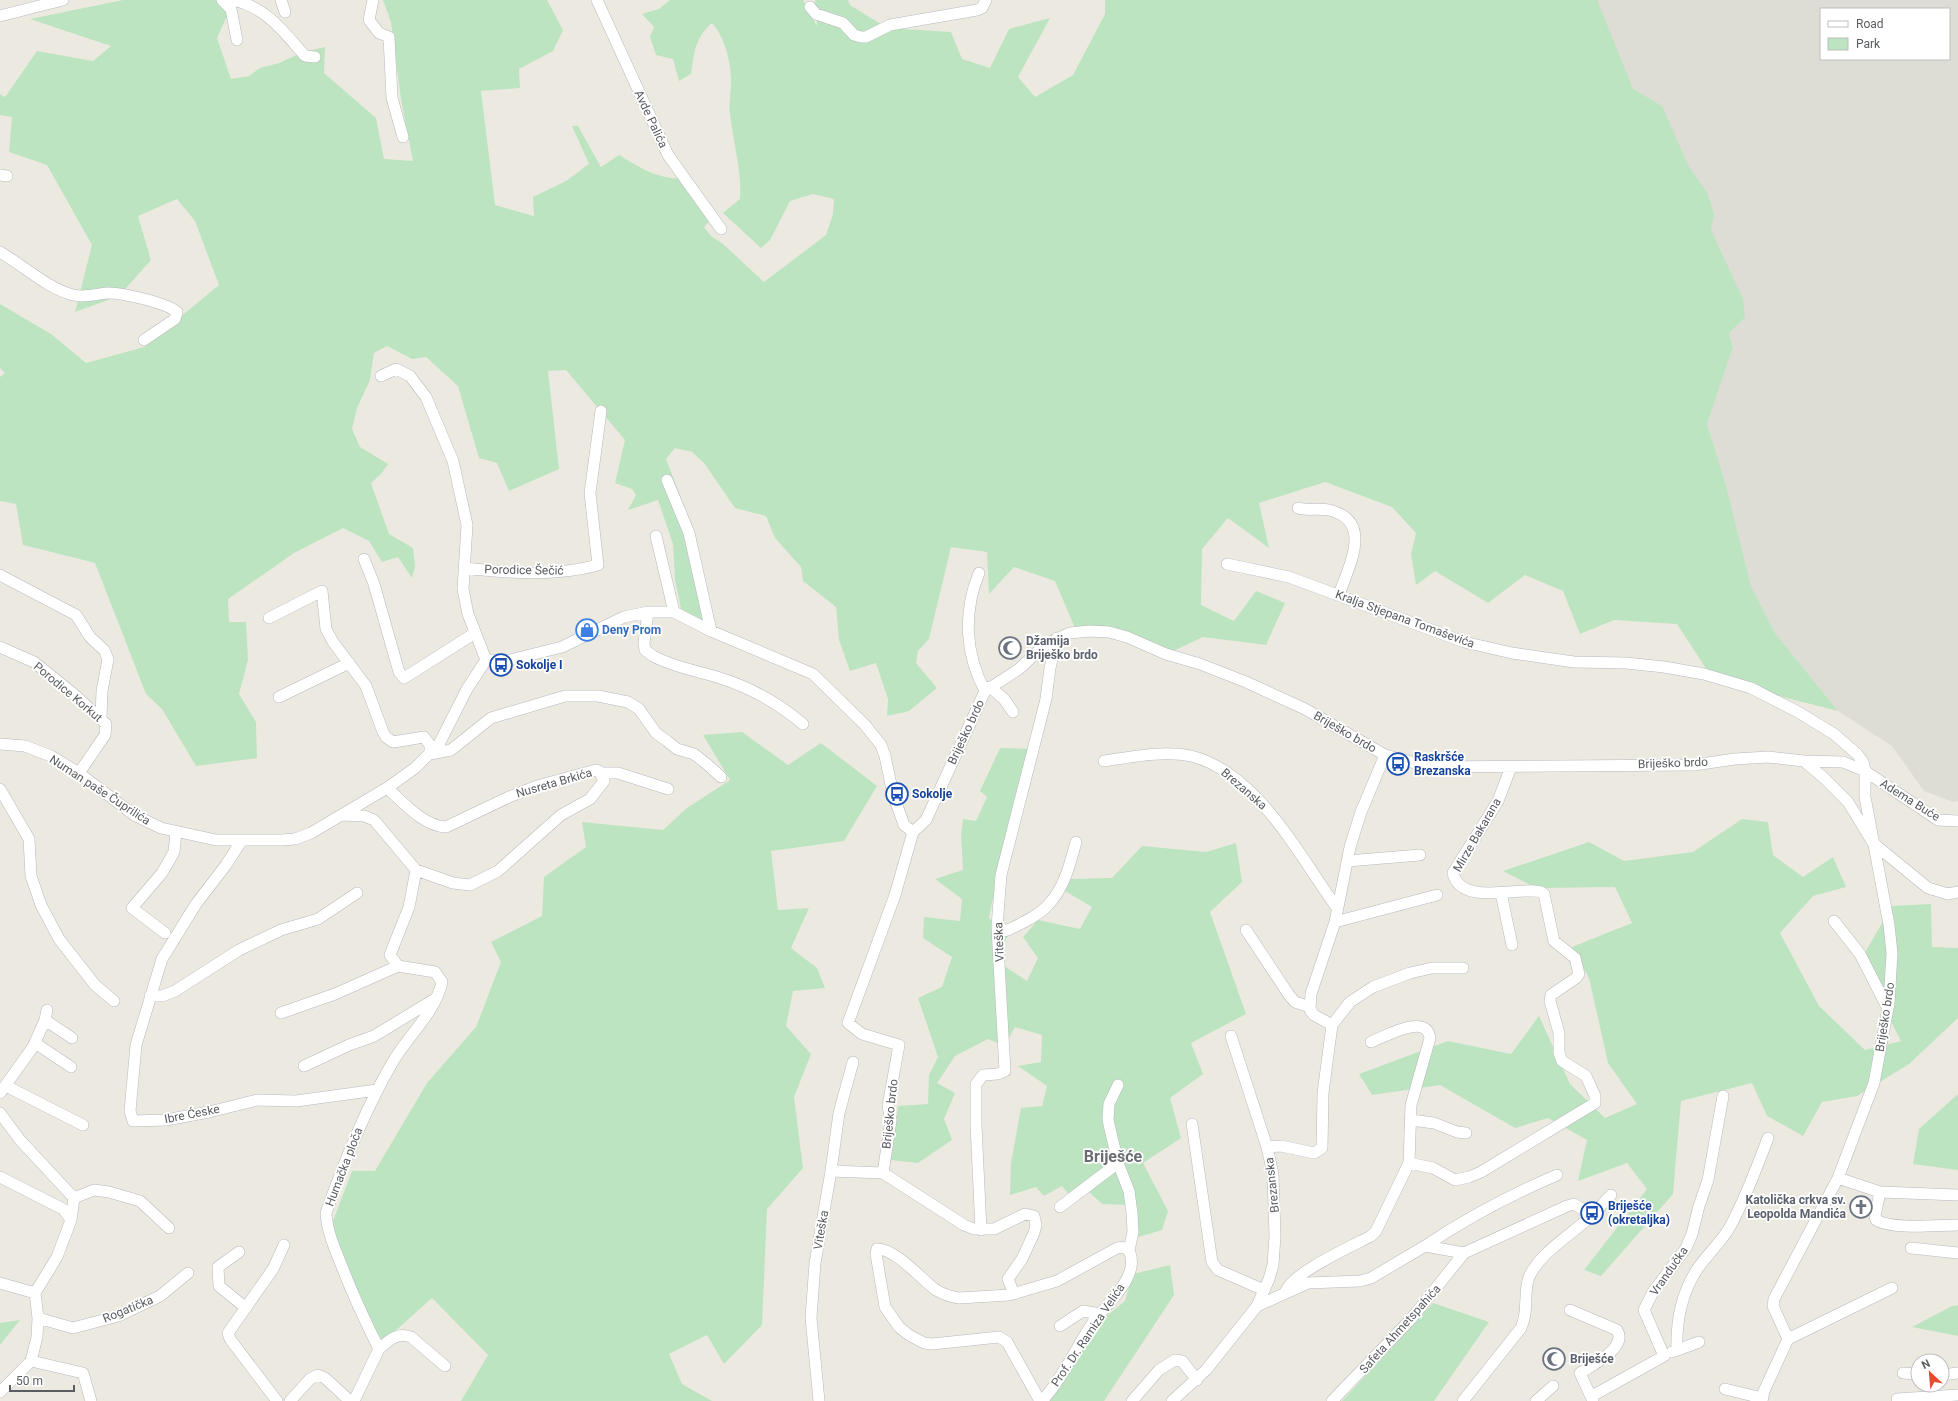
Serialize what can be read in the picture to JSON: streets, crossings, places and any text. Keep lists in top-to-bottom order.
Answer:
{
  "streets": {
    "street": [
      "Avde Palića",
      "Porodice Šečić",
      "Kralja Stjepana Tomaševića",
      "Porodice Korkut",
      "Briješko brdo",
      "Nusreta Brkića",
      "Brezanska",
      "Numan paše Čuprilića",
      "Adema Buće",
      "Mirze Bakarana",
      "Viteška",
      "Ibre Ćeske",
      "Humačka ploča",
      "Vrandučka",
      "Rogatička",
      "Safeta Ahmetspahića",
      "Prof. Dr. Ramiza Velića"
    ]
  },
  "crossings": [
    ["Kralja Stjepana Tomaševića", "Briješko brdo"],
    ["Kralja Stjepana Tomaševića", "Adema Buće"],
    ["Porodice Korkut", "Numan paše Čuprilića"],
    ["Briješko brdo", "Adema Buće"],
    ["Briješko brdo", "Mirze Bakarana"],
    ["Briješko brdo", "Viteška"],
    ["Nusreta Brkića", "Numan paše Čuprilića"],
    ["Numan paše Čuprilića", "Ibre Ćeske"],
    ["Ibre Ćeske", "Humačka ploča"]
  ],
  "districts": ["Briješće"],
  "places": {
    "shop": ["Deny Prom"],
    "mosque": ["Džamija Briješko brdo", "Briješće"],
    "bus stop": [
      "Sokolje I",
      "Raskršće Brezanska",
      "Sokolje",
      "Briješće (okretaljka)"
    ],
    "church": ["Katolička crkva sv. Leopolda Mandića"]
  },
  "legend": ["Road", "Park"],
  "scale_bar": "50 m",
  "north": "top left"
}
